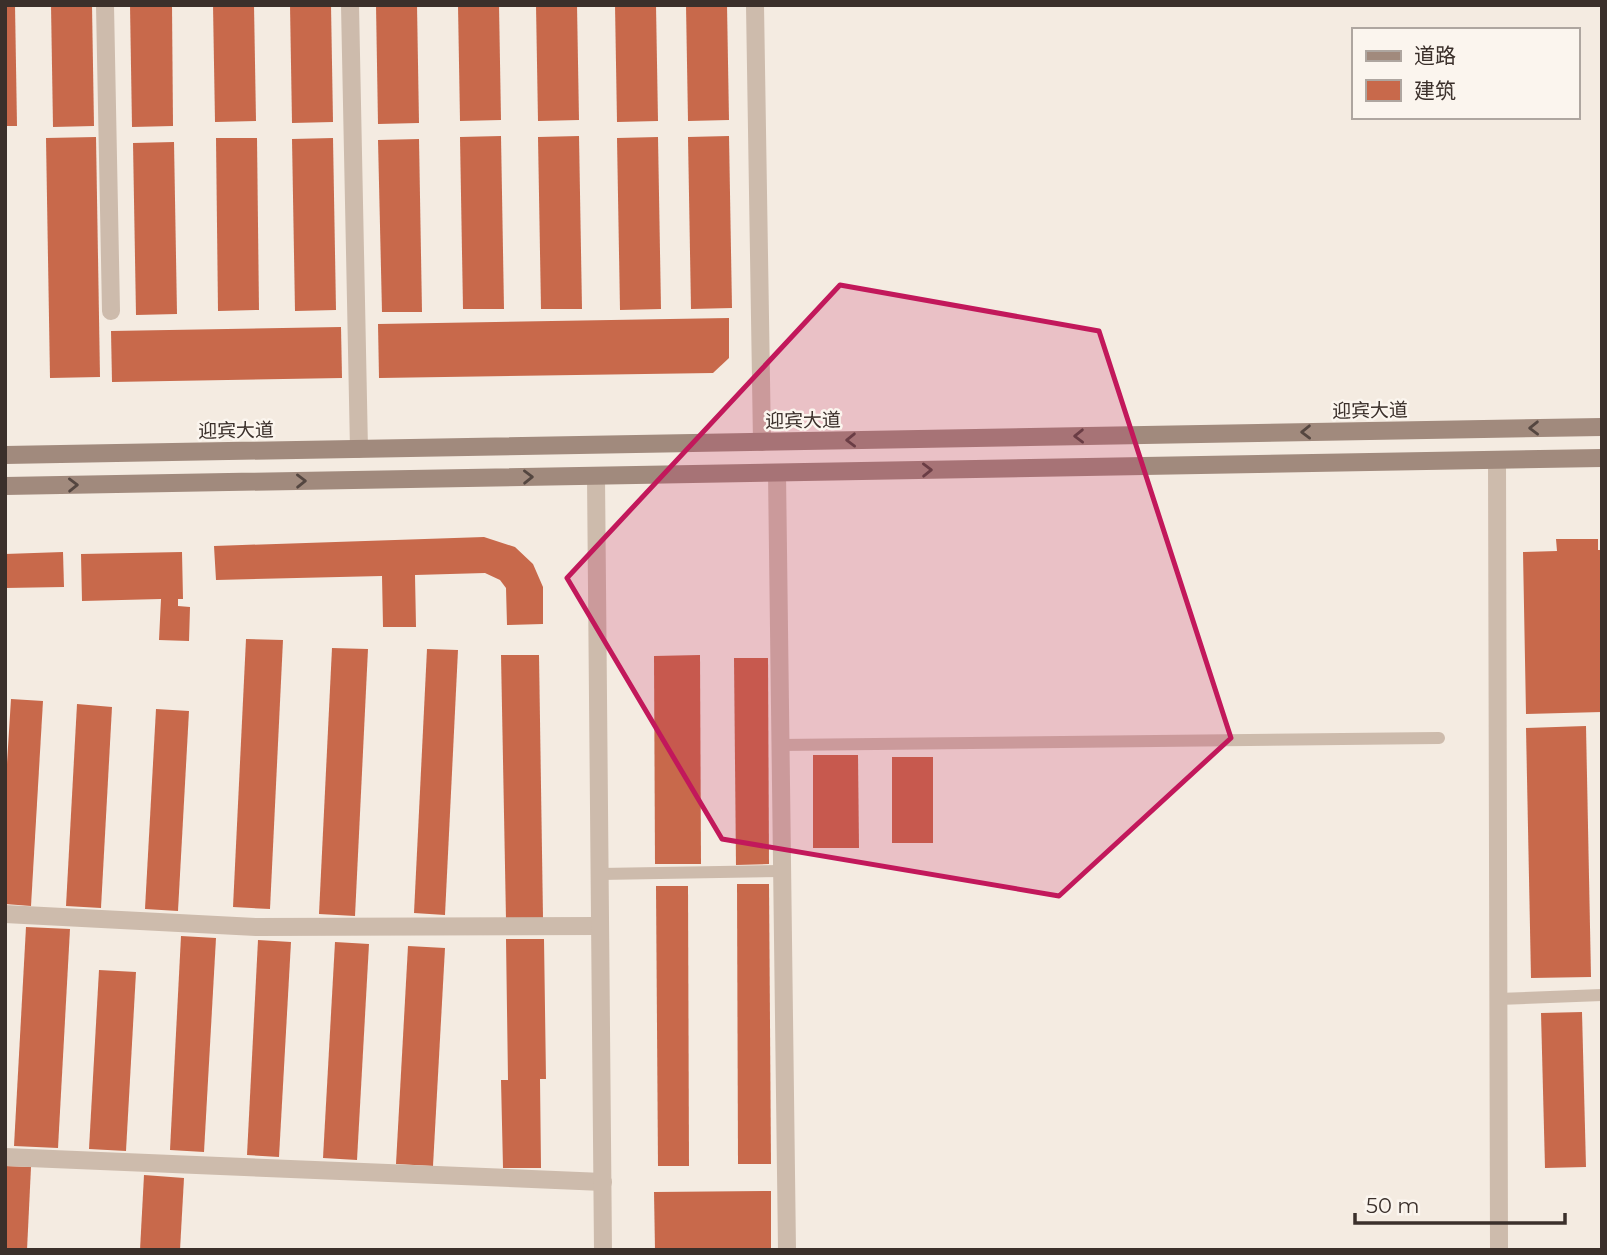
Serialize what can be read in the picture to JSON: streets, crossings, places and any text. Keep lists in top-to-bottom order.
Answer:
{
  "streets": {
    "main road": ["迎宾大道"]
  },
  "legend": ["道路", "建筑"],
  "scale_bar": "50 m"
}
